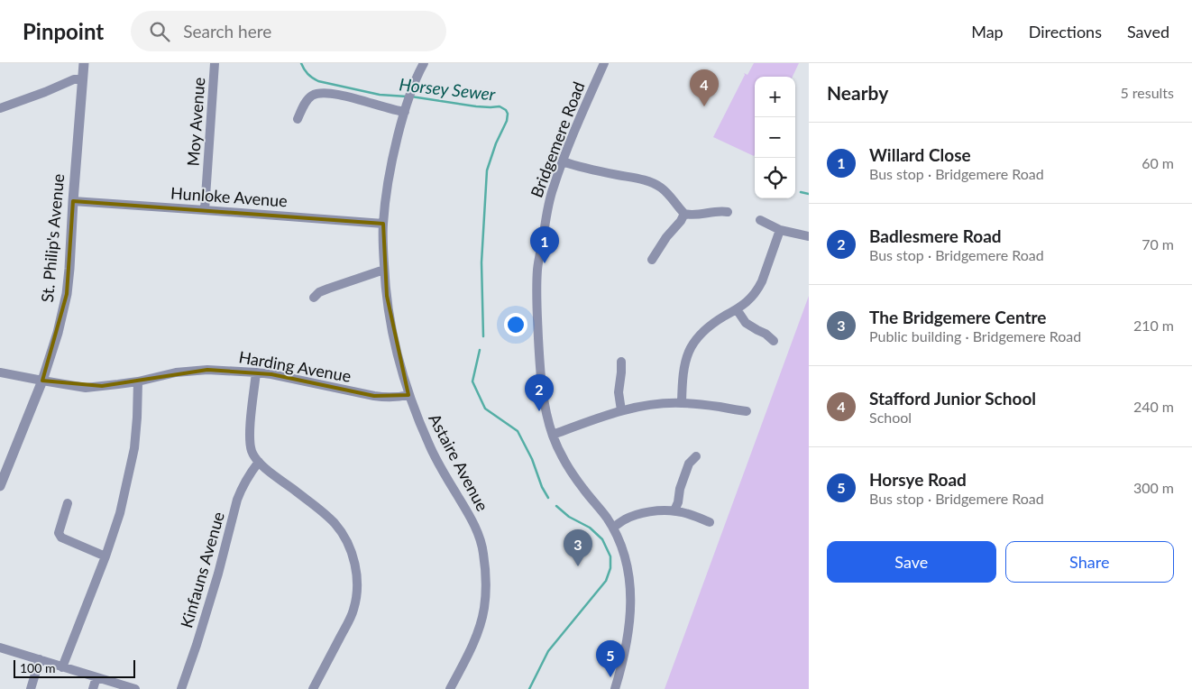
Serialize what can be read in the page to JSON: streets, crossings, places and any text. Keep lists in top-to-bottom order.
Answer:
{
  "streets": {
    "street": [
      "Moy Avenue",
      "Bridgemere Road",
      "Hunloke Avenue",
      "St. Philip's Avenue",
      "Harding Avenue",
      "Astaire Avenue",
      "Kinfauns Avenue"
    ]
  },
  "crossings": [
    ["Moy Avenue", "Hunloke Avenue"],
    ["Hunloke Avenue", "St. Philip's Avenue"],
    ["Hunloke Avenue", "Astaire Avenue"],
    ["St. Philip's Avenue", "Harding Avenue"],
    ["Harding Avenue", "Astaire Avenue"]
  ],
  "water": ["Horsey Sewer"],
  "scale_bar": "100 m",
  "page": {
    "header": "Pinpoint",
    "search": "Search here",
    "nav": ["Map", "Directions", "Saved"],
    "heading": ["Nearby", "5 results"],
    "pins": [
      "4",
      "1",
      "2",
      "3",
      "5"
    ],
    "map_buttons": ["+", "−"],
    "list": [
      {
        "mark": "1",
        "name": "Willard Close",
        "note": "Bus stop · Bridgemere Road",
        "value": "60 m"
      },
      {
        "mark": "2",
        "name": "Badlesmere Road",
        "note": "Bus stop · Bridgemere Road",
        "value": "70 m"
      },
      {
        "mark": "3",
        "name": "The Bridgemere Centre",
        "note": "Public building · Bridgemere Road",
        "value": "210 m"
      },
      {
        "mark": "4",
        "name": "Stafford Junior School",
        "note": "School",
        "value": "240 m"
      },
      {
        "mark": "5",
        "name": "Horsye Road",
        "note": "Bus stop · Bridgemere Road",
        "value": "300 m"
      }
    ],
    "buttons": ["Save", "Share"],
    "scale": "100 m"
  }
}
